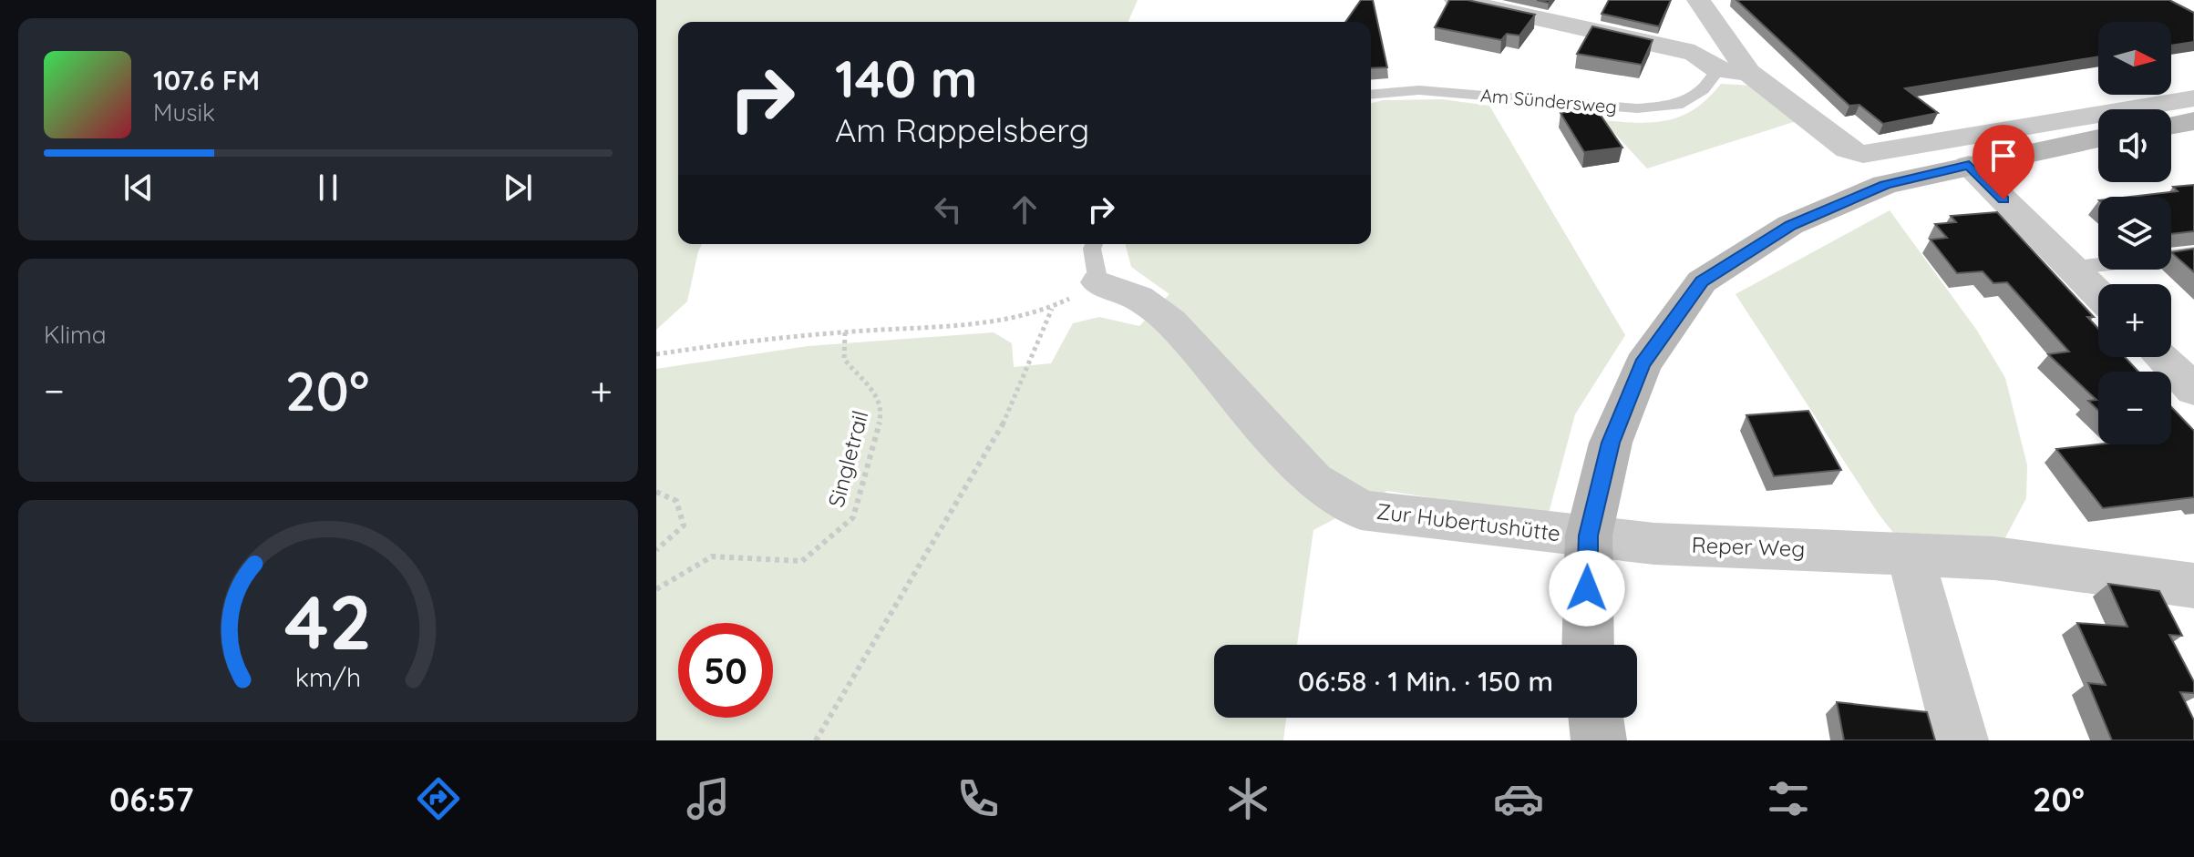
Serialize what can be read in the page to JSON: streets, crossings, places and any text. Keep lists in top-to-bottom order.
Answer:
{
  "streets": {
    "street": ["Zur Hubertushütte", "Reper Weg"],
    "lane": ["Am Sündersweg"],
    "path": ["Singletrail"]
  },
  "crossings": [
    ["Zur Hubertushütte", "Reper Weg"]
  ],
  "north": "right",
  "page": {
    "map_buttons": ["+", "−"],
    "turn": ["140 m", "Am Rappelsberg"],
    "song": ["107.6 FM", "Musik"],
    "tile": "Klima",
    "heat": ["−", "20°", "+"],
    "limit": "50",
    "trip": "06:58 · 1 Min. · 150 m",
    "tabs": ["06:57", "20°"],
    "gauge": ["42", "km/h"]
  }
}
